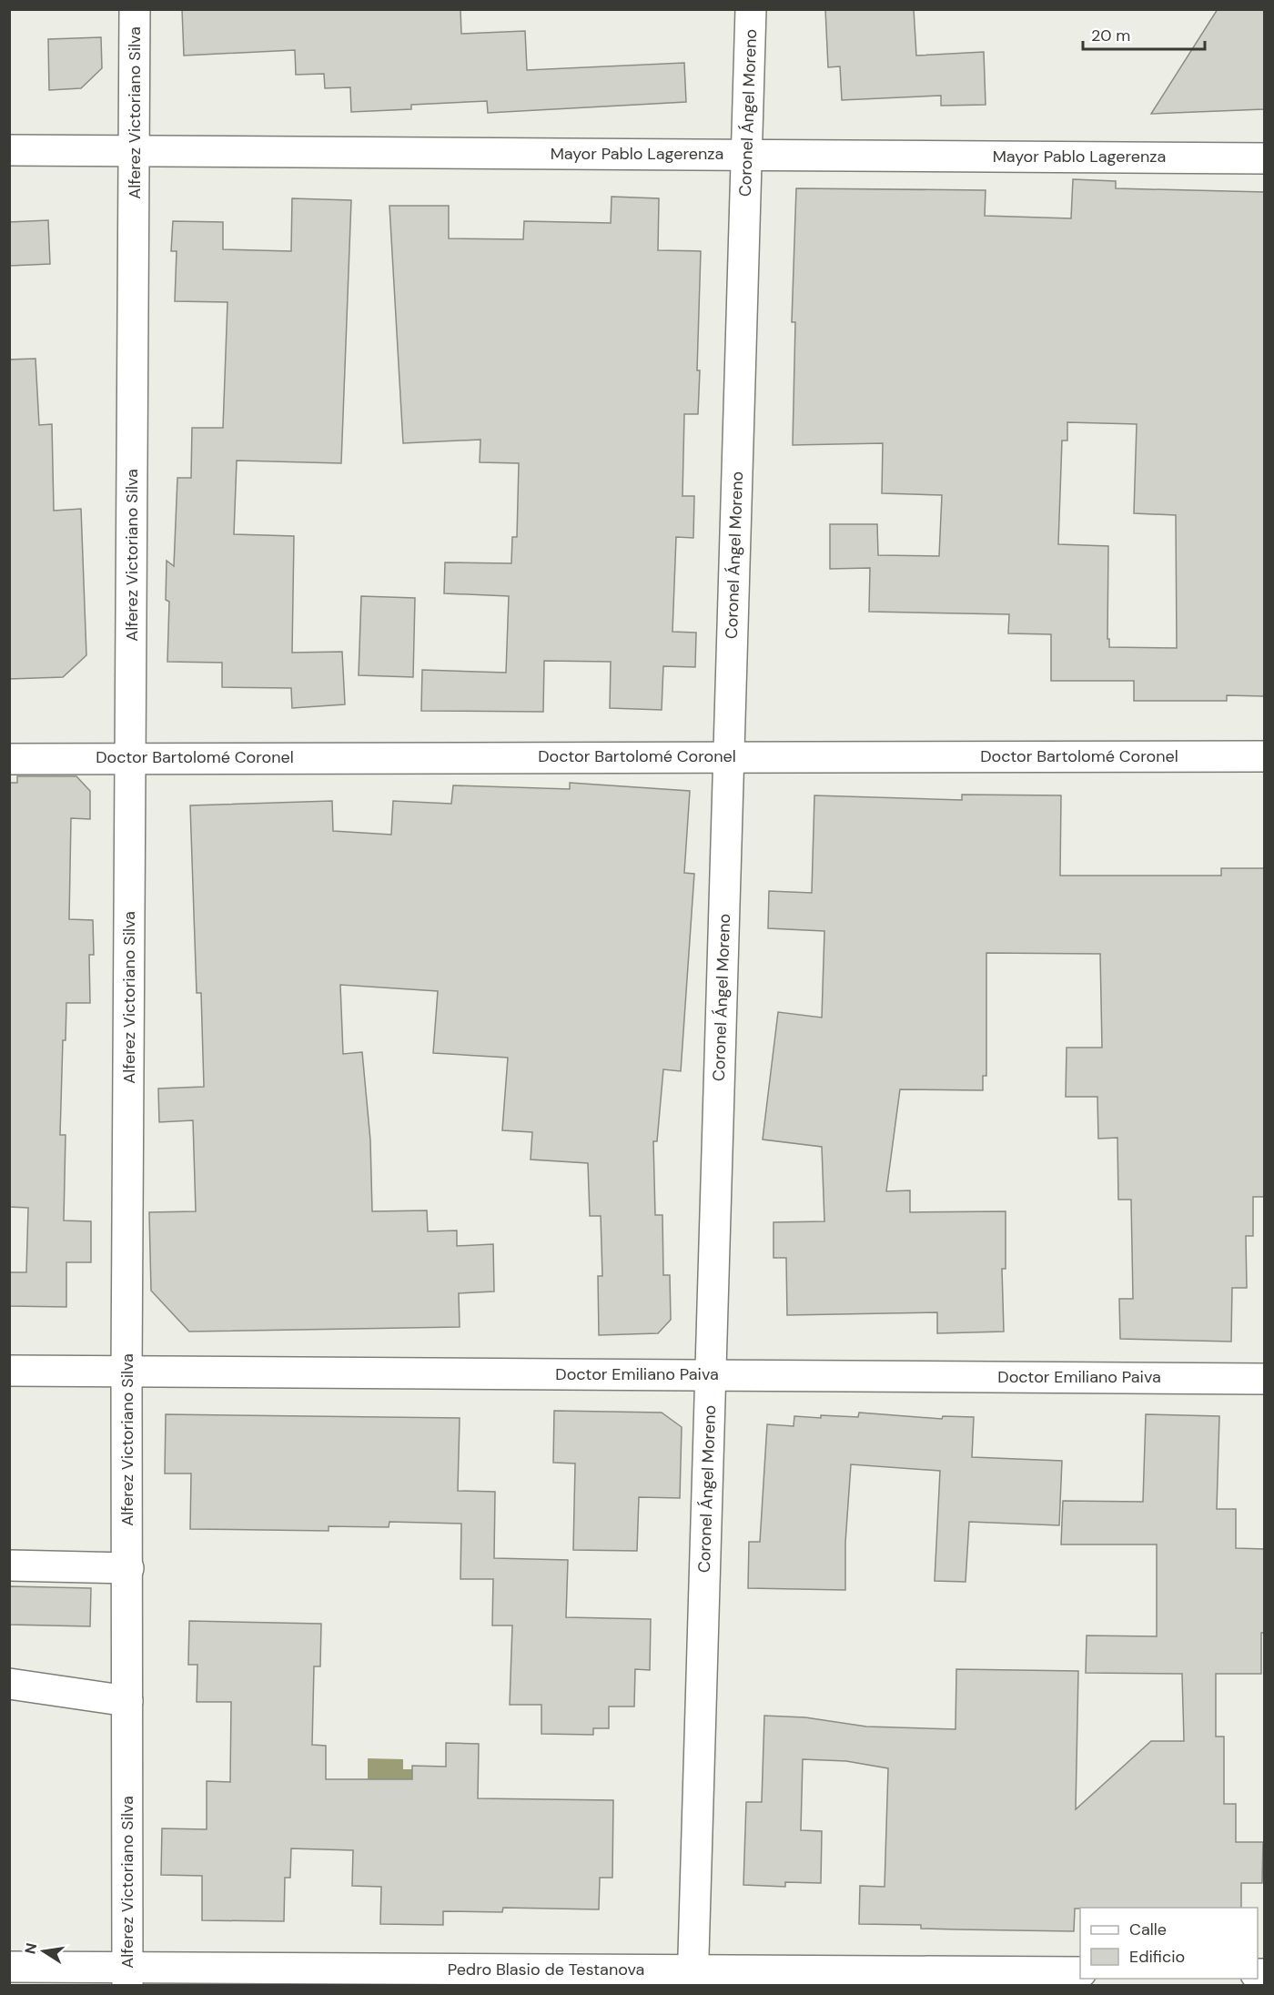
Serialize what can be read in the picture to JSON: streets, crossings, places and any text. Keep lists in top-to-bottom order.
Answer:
{
  "streets": {
    "street": [
      "Alferez Victoriano Silva",
      "Coronel Ángel Moreno",
      "Mayor Pablo Lagerenza",
      "Doctor Bartolomé Coronel",
      "Doctor Emiliano Paiva",
      "Pedro Blasio de Testanova"
    ]
  },
  "crossings": [
    ["Alferez Victoriano Silva", "Mayor Pablo Lagerenza"],
    ["Alferez Victoriano Silva", "Doctor Bartolomé Coronel"],
    ["Alferez Victoriano Silva", "Doctor Emiliano Paiva"],
    ["Alferez Victoriano Silva", "Pedro Blasio de Testanova"],
    ["Coronel Ángel Moreno", "Mayor Pablo Lagerenza"],
    ["Coronel Ángel Moreno", "Doctor Bartolomé Coronel"],
    ["Coronel Ángel Moreno", "Doctor Emiliano Paiva"],
    ["Coronel Ángel Moreno", "Pedro Blasio de Testanova"]
  ],
  "legend": ["Calle", "Edificio"],
  "scale_bar": "20 m",
  "north": "left"
}
